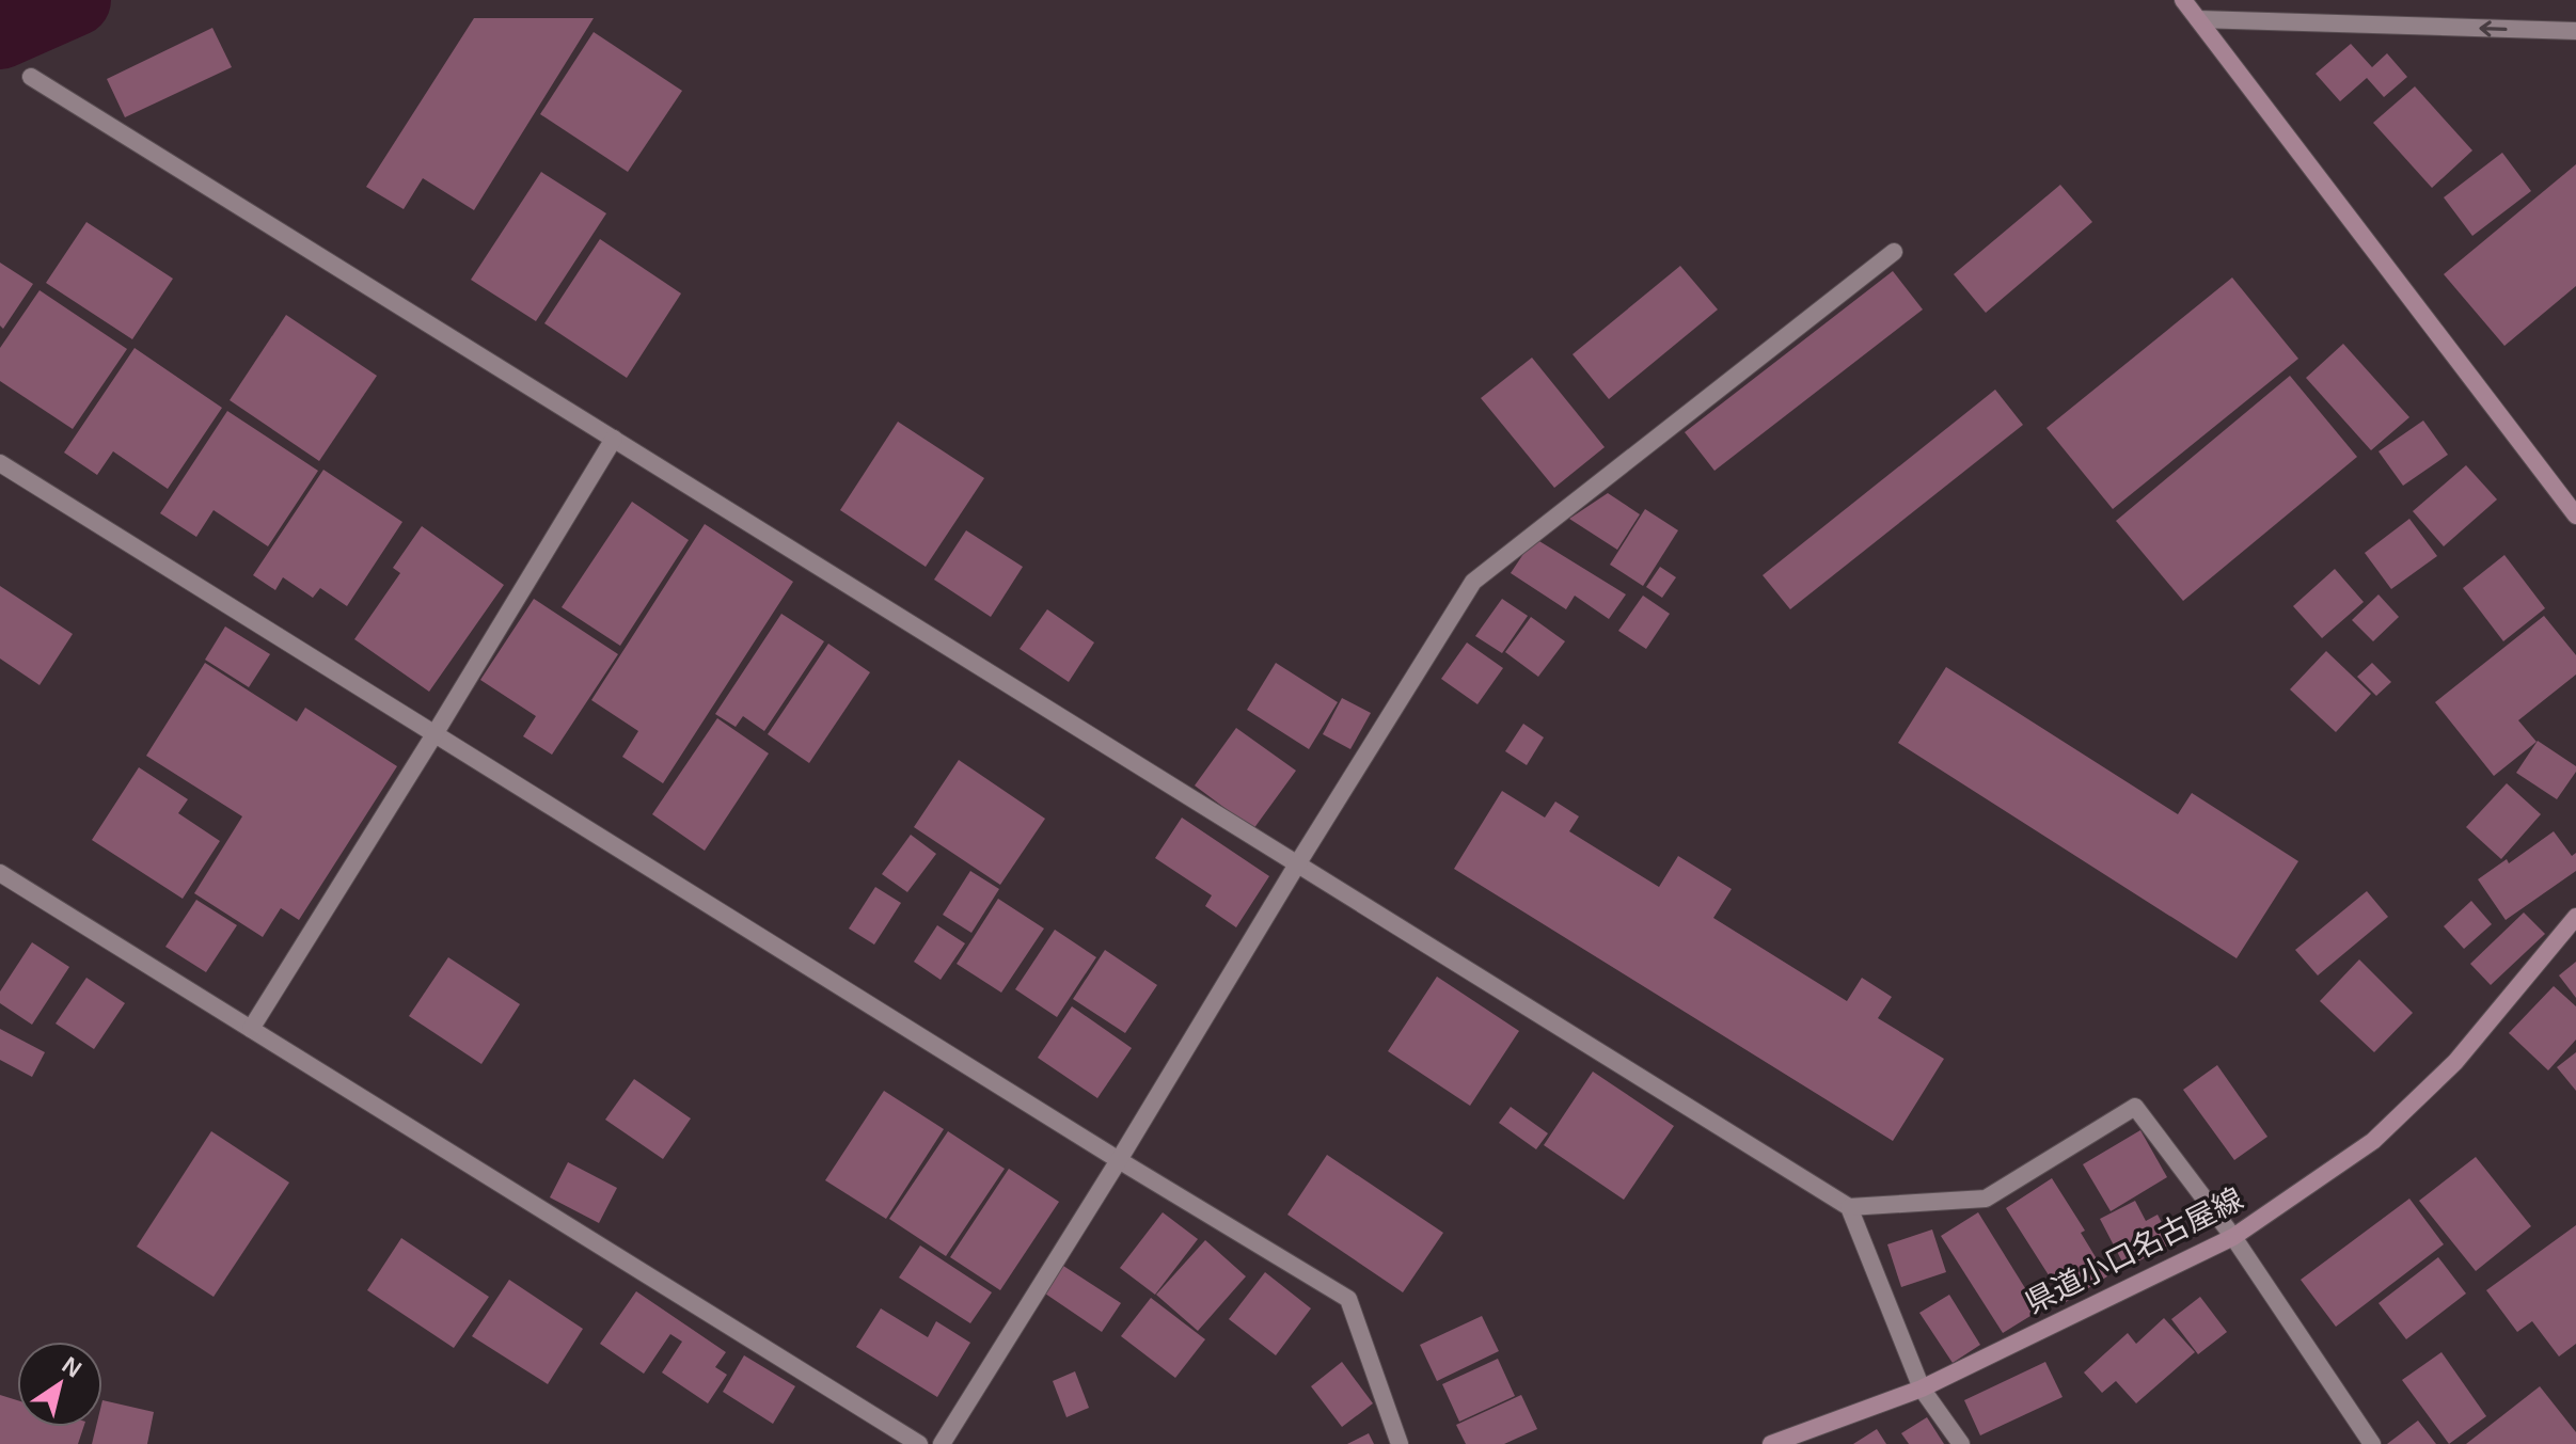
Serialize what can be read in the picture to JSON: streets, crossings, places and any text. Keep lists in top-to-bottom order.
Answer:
{
  "streets": {
    "main road": ["県道小口名古屋線"]
  },
  "north": "top right"
}
